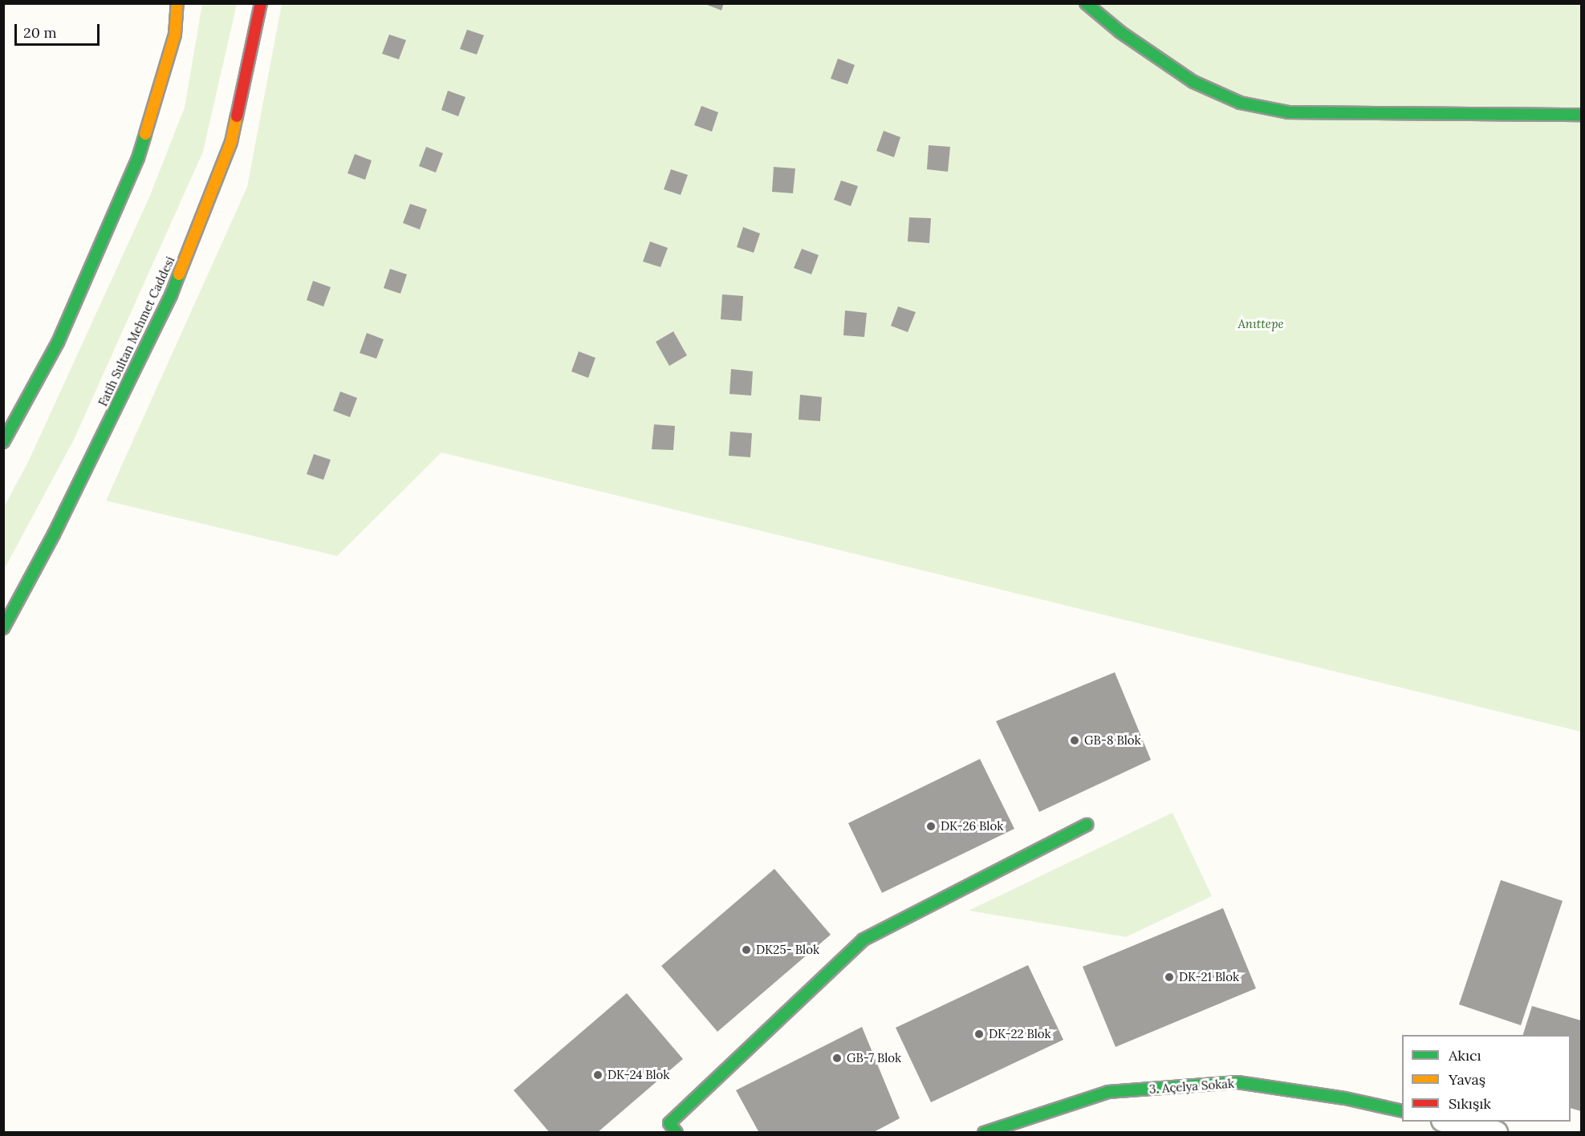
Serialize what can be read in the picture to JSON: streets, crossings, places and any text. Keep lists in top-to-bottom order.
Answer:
{
  "streets": {
    "street": ["Fatih Sultan Mehmet Caddesi", "3. Açelya Sokak"]
  },
  "parks": ["Anıttepe"],
  "places": [
    "GB-8 Blok",
    "DK-26 Blok",
    "DK25- Blok",
    "DK-21 Blok",
    "DK-22 Blok",
    "GB-7 Blok",
    "DK-24 Blok"
  ],
  "legend": ["Akıcı", "Yavaş", "Sıkışık"],
  "scale_bar": "20 m"
}
